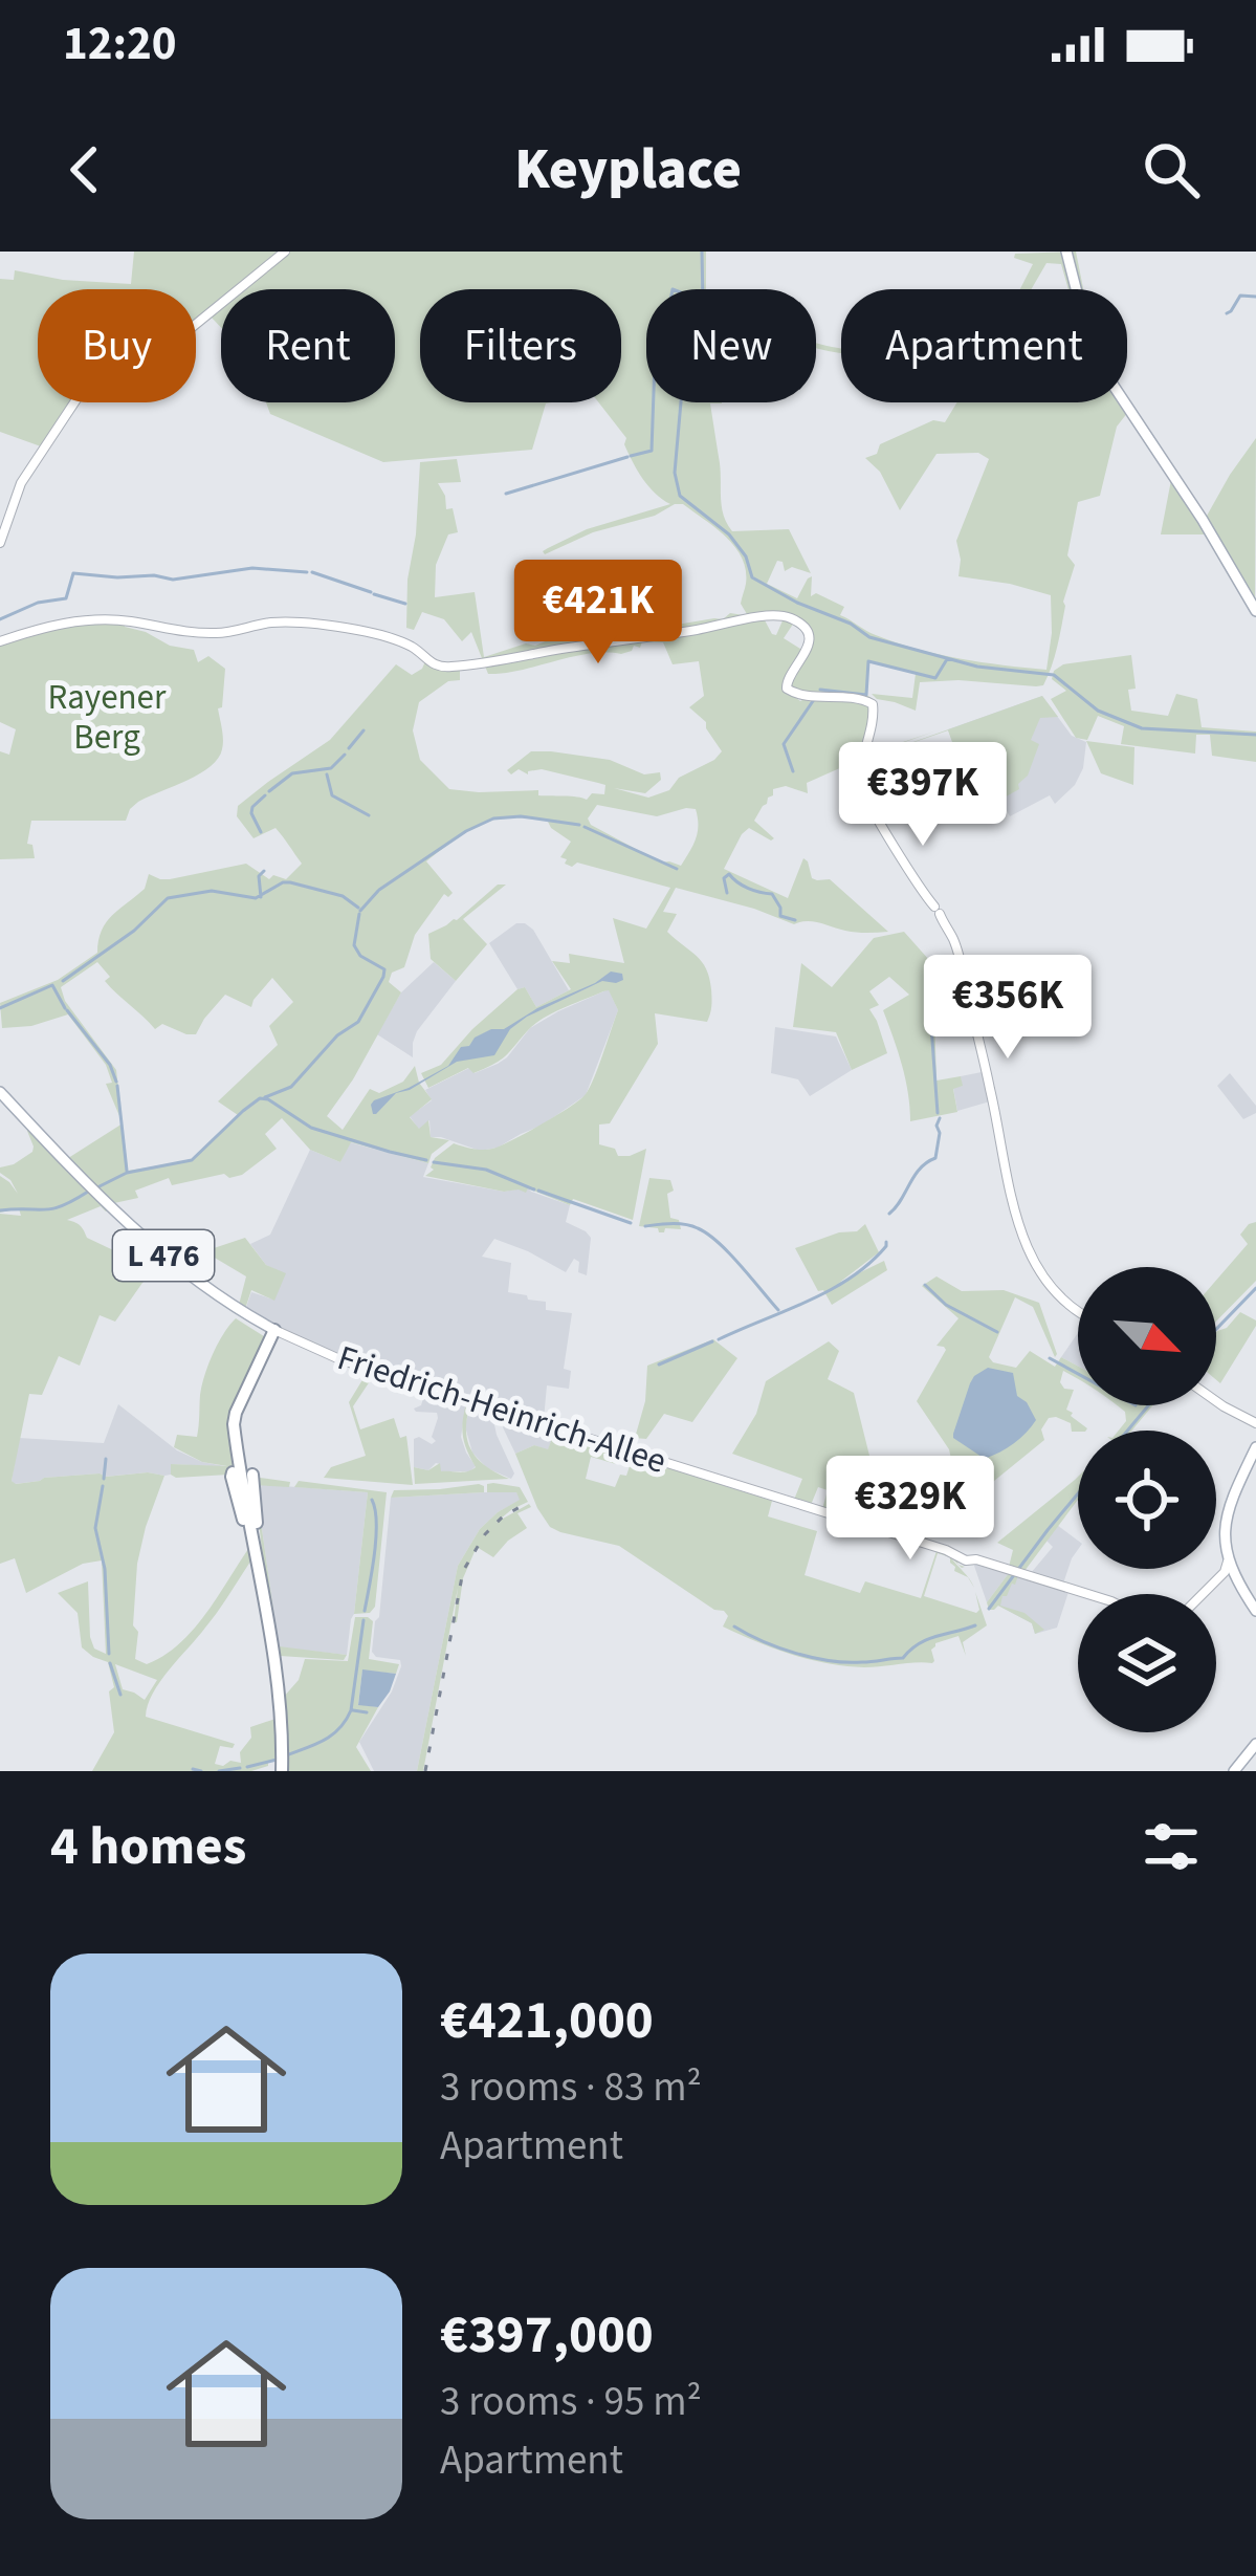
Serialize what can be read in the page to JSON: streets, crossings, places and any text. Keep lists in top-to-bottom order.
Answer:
{
  "streets": {
    "main road": ["L 476", "Friedrich-Heinrich-Allee"]
  },
  "parks": ["Rayener Berg"],
  "north": "bottom right",
  "page": {
    "status": "12:20",
    "header": "Keyplace",
    "chip": [
      "Buy",
      "Rent",
      "Filters",
      "New",
      "Apartment"
    ],
    "price": [
      "€421K",
      "€397K",
      "€356K",
      "€329K"
    ],
    "heading": "4 homes",
    "list": [
      {
        "name": "€421,000",
        "note": "3 rooms · 83 m² · Apartment"
      },
      {
        "name": "€397,000",
        "note": "3 rooms · 95 m² · Apartment"
      }
    ]
  }
}
